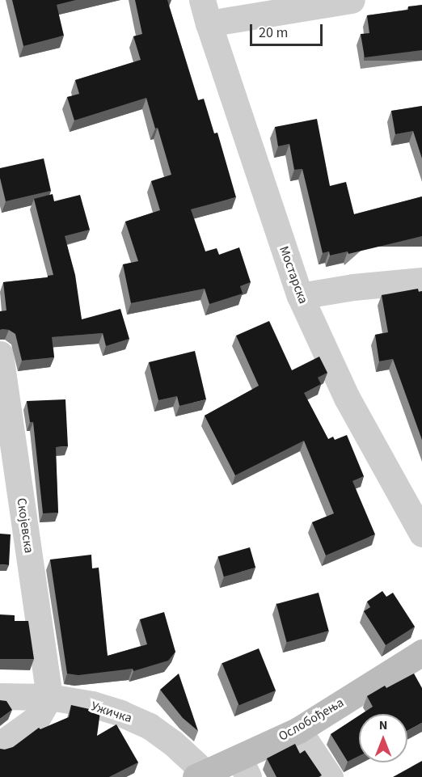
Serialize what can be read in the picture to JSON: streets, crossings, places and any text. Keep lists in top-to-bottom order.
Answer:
{
  "streets": {
    "street": [
      "Мостарска",
      "Скојевска",
      "Ужичка",
      "Ослобођења"
    ]
  },
  "crossings": [
    ["Скојевска", "Ужичка"],
    ["Ужичка", "Ослобођења"]
  ],
  "scale_bar": "20 m",
  "north": "top"
}
